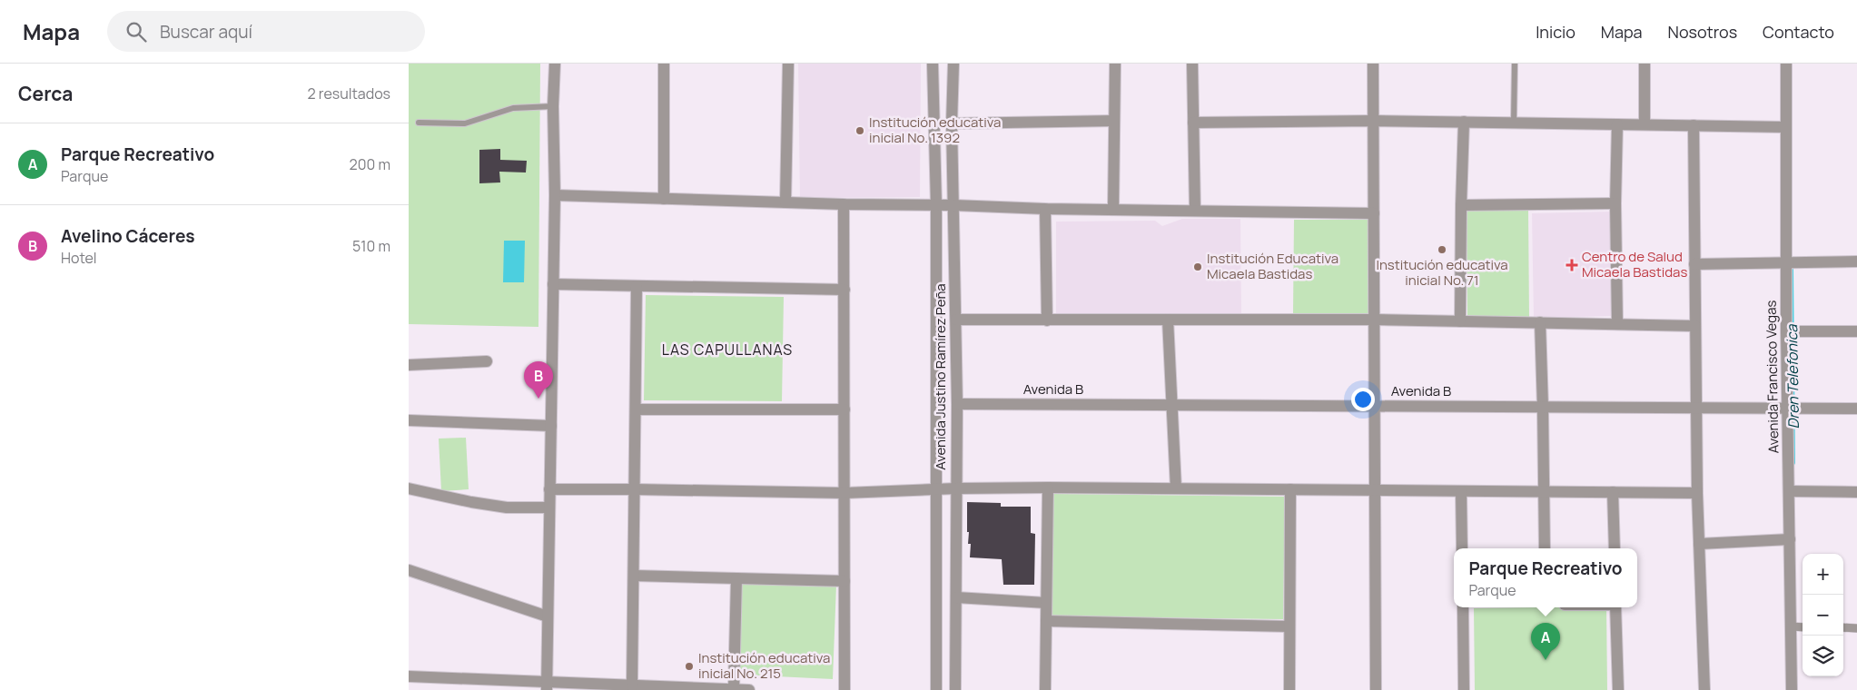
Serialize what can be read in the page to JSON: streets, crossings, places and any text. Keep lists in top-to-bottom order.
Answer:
{
  "streets": {
    "street": ["Avenida Justino Ramírez Peña", "Avenida Francisco Vegas", "Avenida B"]
  },
  "crossings": [
    ["Avenida Justino Ramírez Peña", "Avenida B"],
    ["Avenida Francisco Vegas", "Avenida B"]
  ],
  "districts": ["LAS CAPULLANAS"],
  "water": ["Dren Telefonica"],
  "places": {
    "other": [
      "Institución educativa inicial No. 1392",
      "Institución educativa inicial No. 71",
      "Institución Educativa Micaela Bastidas",
      "Institución educativa inicial No. 215"
    ],
    "health": ["Centro de Salud Micaela Bastidas"]
  },
  "page": {
    "header": "Mapa",
    "search": "Buscar aquí",
    "nav": [
      "Inicio",
      "Mapa",
      "Nosotros",
      "Contacto"
    ],
    "heading": ["Cerca", "2 resultados"],
    "list": [
      {
        "mark": "A",
        "name": "Parque Recreativo",
        "note": "Parque",
        "value": "200 m"
      },
      {
        "mark": "B",
        "name": "Avelino Cáceres",
        "note": "Hotel",
        "value": "510 m"
      }
    ],
    "pins": ["B", "A"],
    "popup": ["Parque Recreativo", "Parque"],
    "map_buttons": ["+", "−"]
  }
}
